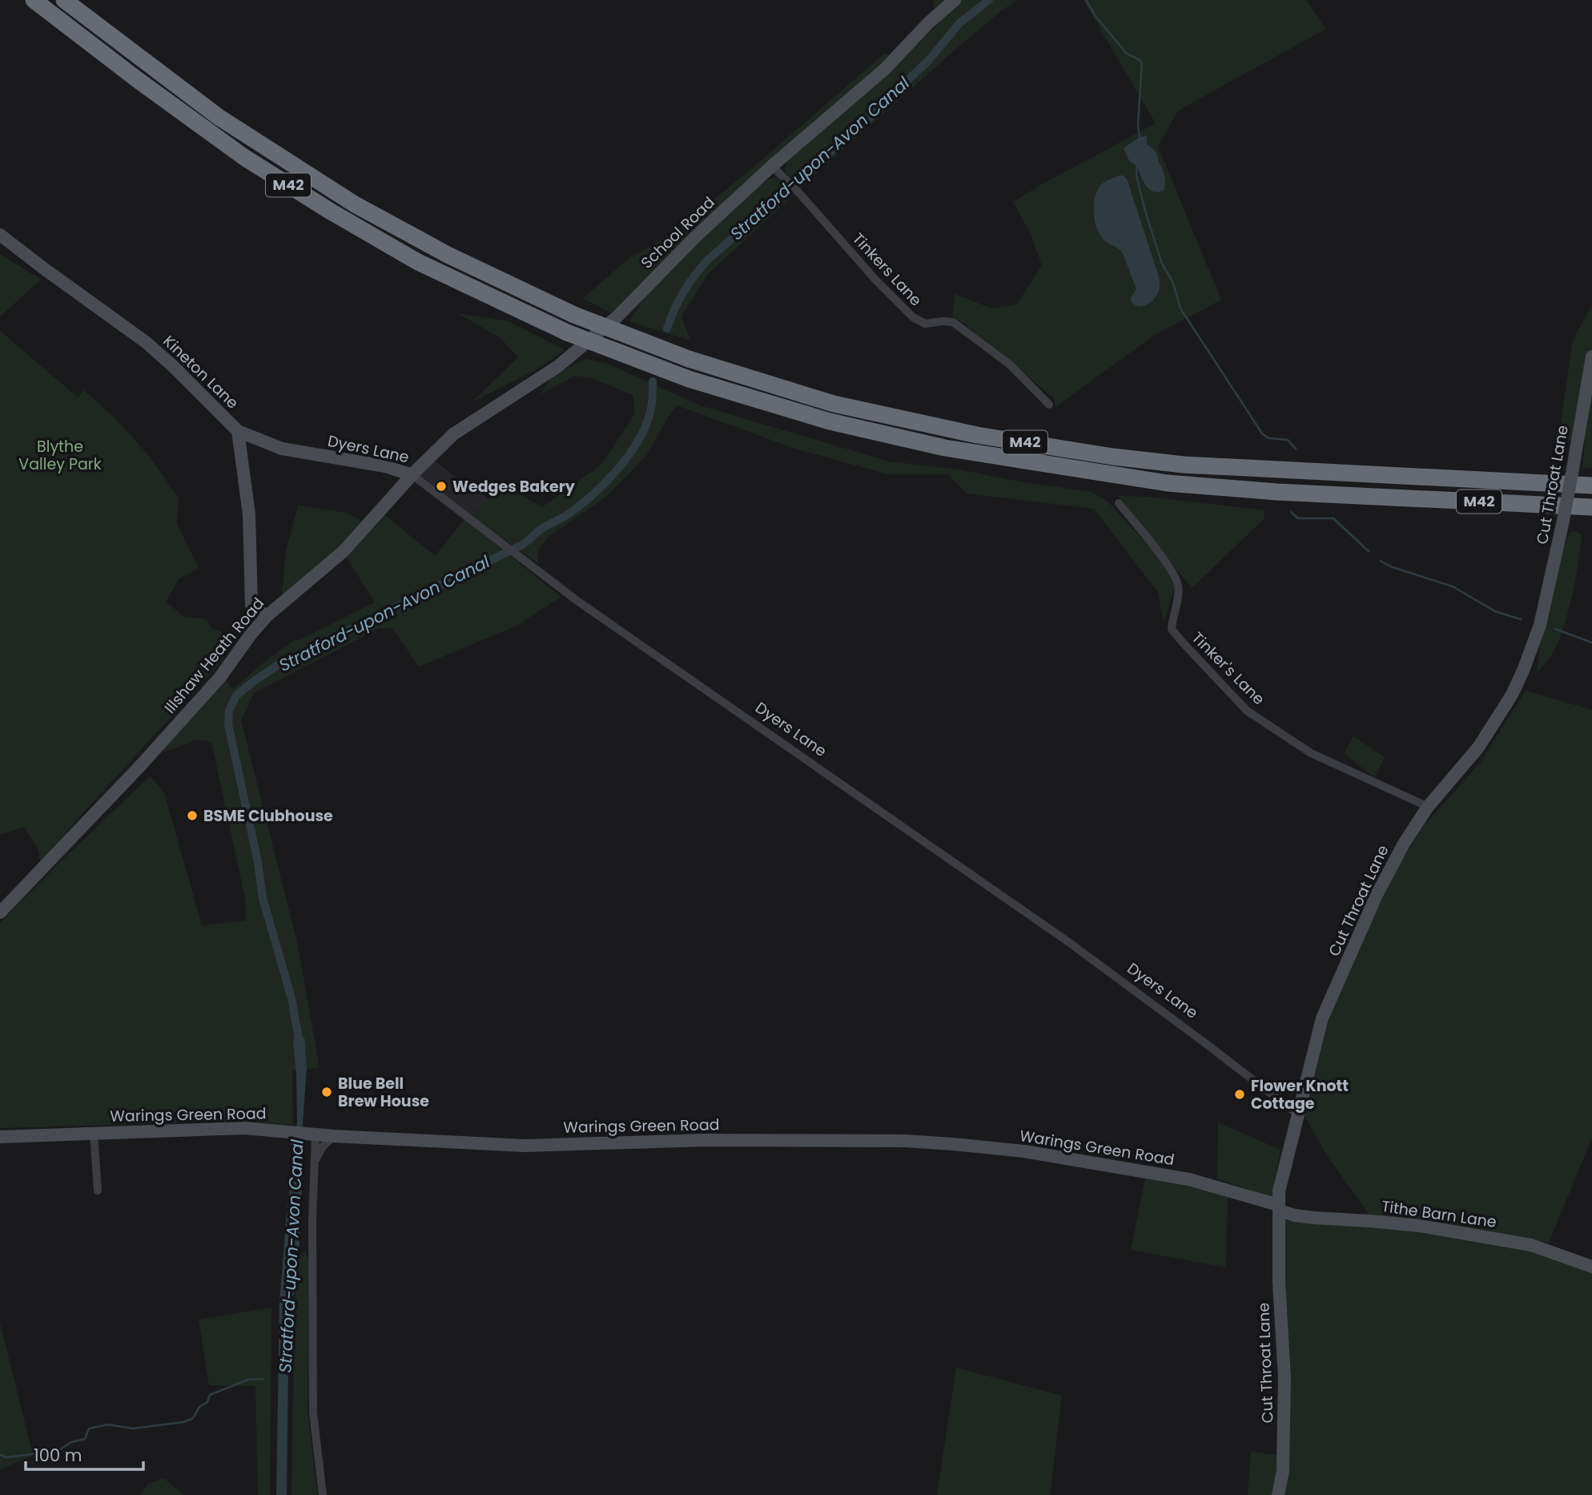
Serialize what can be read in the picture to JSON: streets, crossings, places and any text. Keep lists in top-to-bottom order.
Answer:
{
  "streets": {
    "highway": ["M42"],
    "street": [
      "School Road",
      "Tinkers Lane",
      "Kineton Lane",
      "Dyers Lane",
      "Cut Throat Lane",
      "Illshaw Heath Road",
      "Tinker's Lane",
      "Warings Green Road",
      "Tithe Barn Lane"
    ]
  },
  "crossings": [
    ["School Road", "Tinkers Lane"],
    ["School Road", "Dyers Lane"],
    ["School Road", "Illshaw Heath Road"],
    ["Kineton Lane", "Dyers Lane"],
    ["Kineton Lane", "Illshaw Heath Road"],
    ["Dyers Lane", "Cut Throat Lane"],
    ["Dyers Lane", "Illshaw Heath Road"],
    ["Cut Throat Lane", "Tinker's Lane"],
    ["Cut Throat Lane", "Warings Green Road"],
    ["Cut Throat Lane", "Tithe Barn Lane"],
    ["Warings Green Road", "Tithe Barn Lane"]
  ],
  "water": ["Stratford-upon-Avon Canal"],
  "parks": ["Blythe Valley Park"],
  "places": [
    "Wedges Bakery",
    "BSME Clubhouse",
    "Blue Bell Brew House",
    "Flower Knott Cottage"
  ],
  "scale_bar": "100 m"
}
